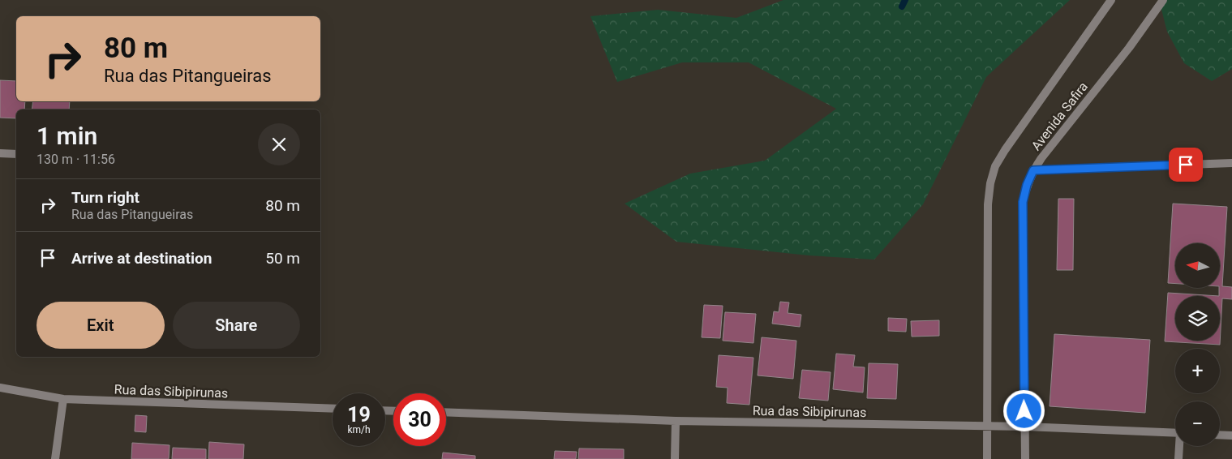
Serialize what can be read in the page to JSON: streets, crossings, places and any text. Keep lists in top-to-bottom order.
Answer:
{
  "streets": {
    "street": ["Avenida Safira", "Rua das Sibipirunas"]
  },
  "crossings": [
    ["Avenida Safira", "Rua das Sibipirunas"]
  ],
  "north": "left",
  "page": {
    "turn": ["80 m", "Rua das Pitangueiras"],
    "heading": ["1 min", "130 m · 11:56"],
    "list": [
      {
        "name": "Turn right",
        "note": "Rua das Pitangueiras",
        "value": "80 m"
      },
      {
        "name": "Arrive at destination",
        "value": "50 m"
      }
    ],
    "map_buttons": ["+", "−"],
    "buttons": ["Exit", "Share"],
    "speed": "19 km/h",
    "limit": "30"
  }
}
